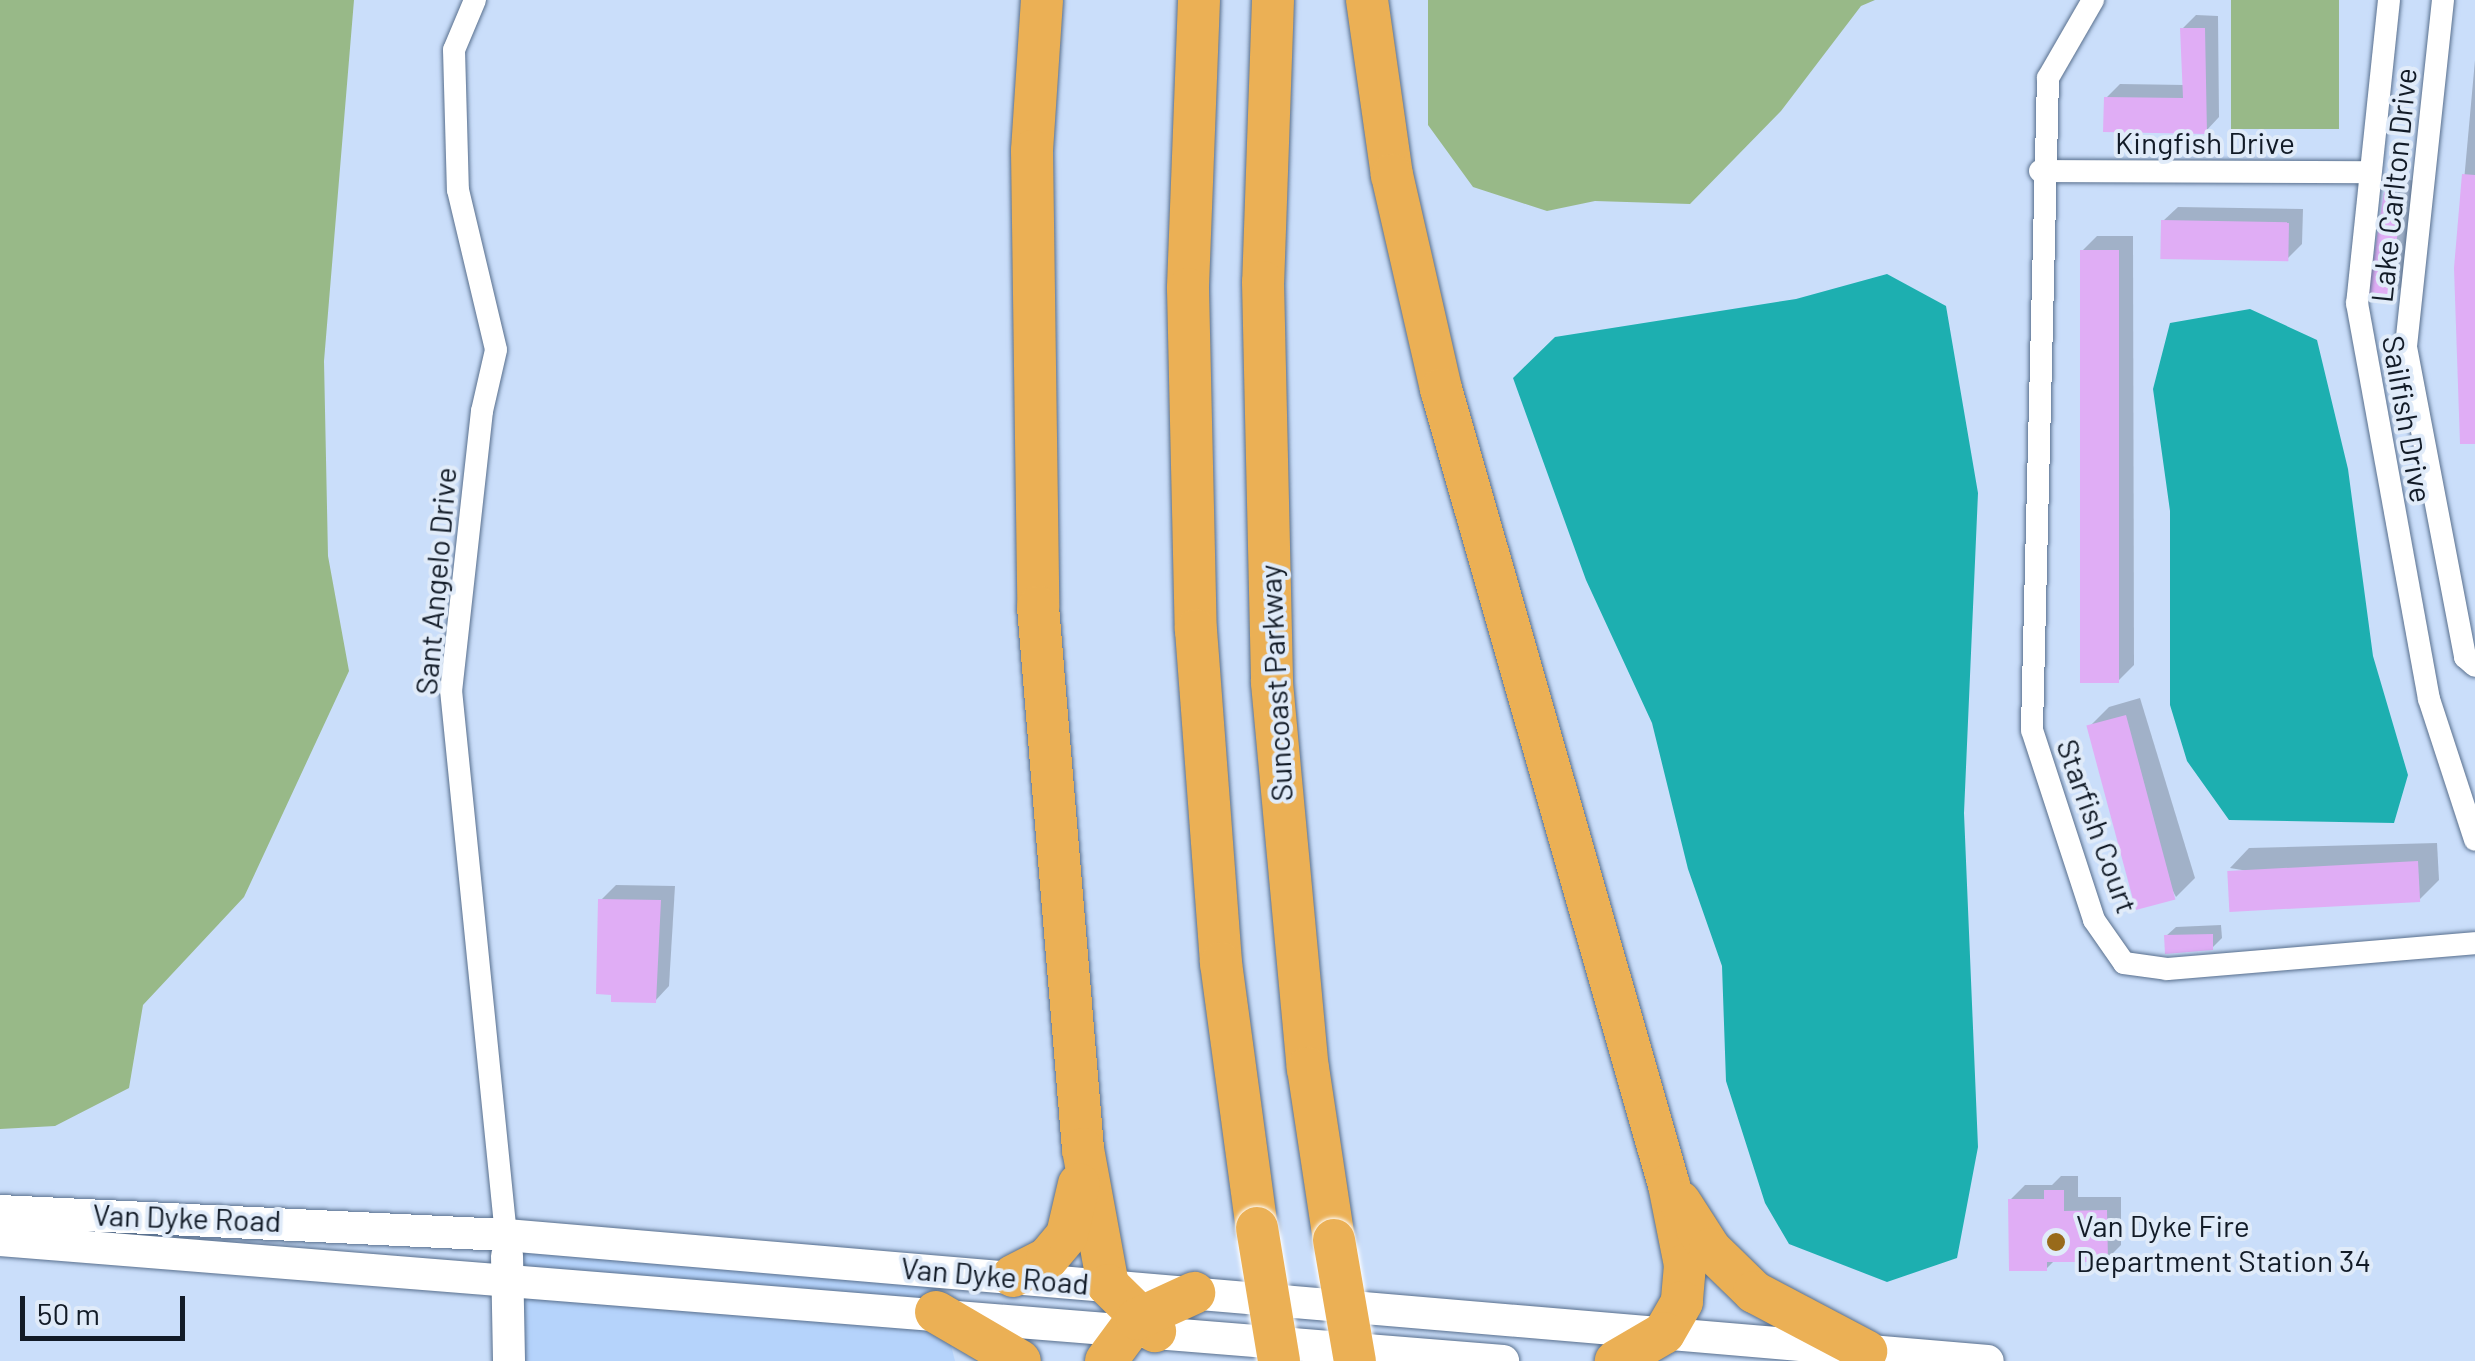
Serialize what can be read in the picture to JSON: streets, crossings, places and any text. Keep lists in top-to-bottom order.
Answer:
{
  "streets": {
    "highway": ["Suncoast Parkway"],
    "main road": ["Van Dyke Road"],
    "street": [
      "Kingfish Drive",
      "Lake Carlton Drive",
      "Sailfish Drive",
      "Sant Angelo Drive",
      "Starfish Court"
    ]
  },
  "crossings": [
    ["Kingfish Drive", "Sailfish Drive"],
    ["Kingfish Drive", "Starfish Court"],
    ["Sant Angelo Drive", "Van Dyke Road"]
  ],
  "places": ["Van Dyke Fire Department Station 34"],
  "scale_bar": "50 m"
}
